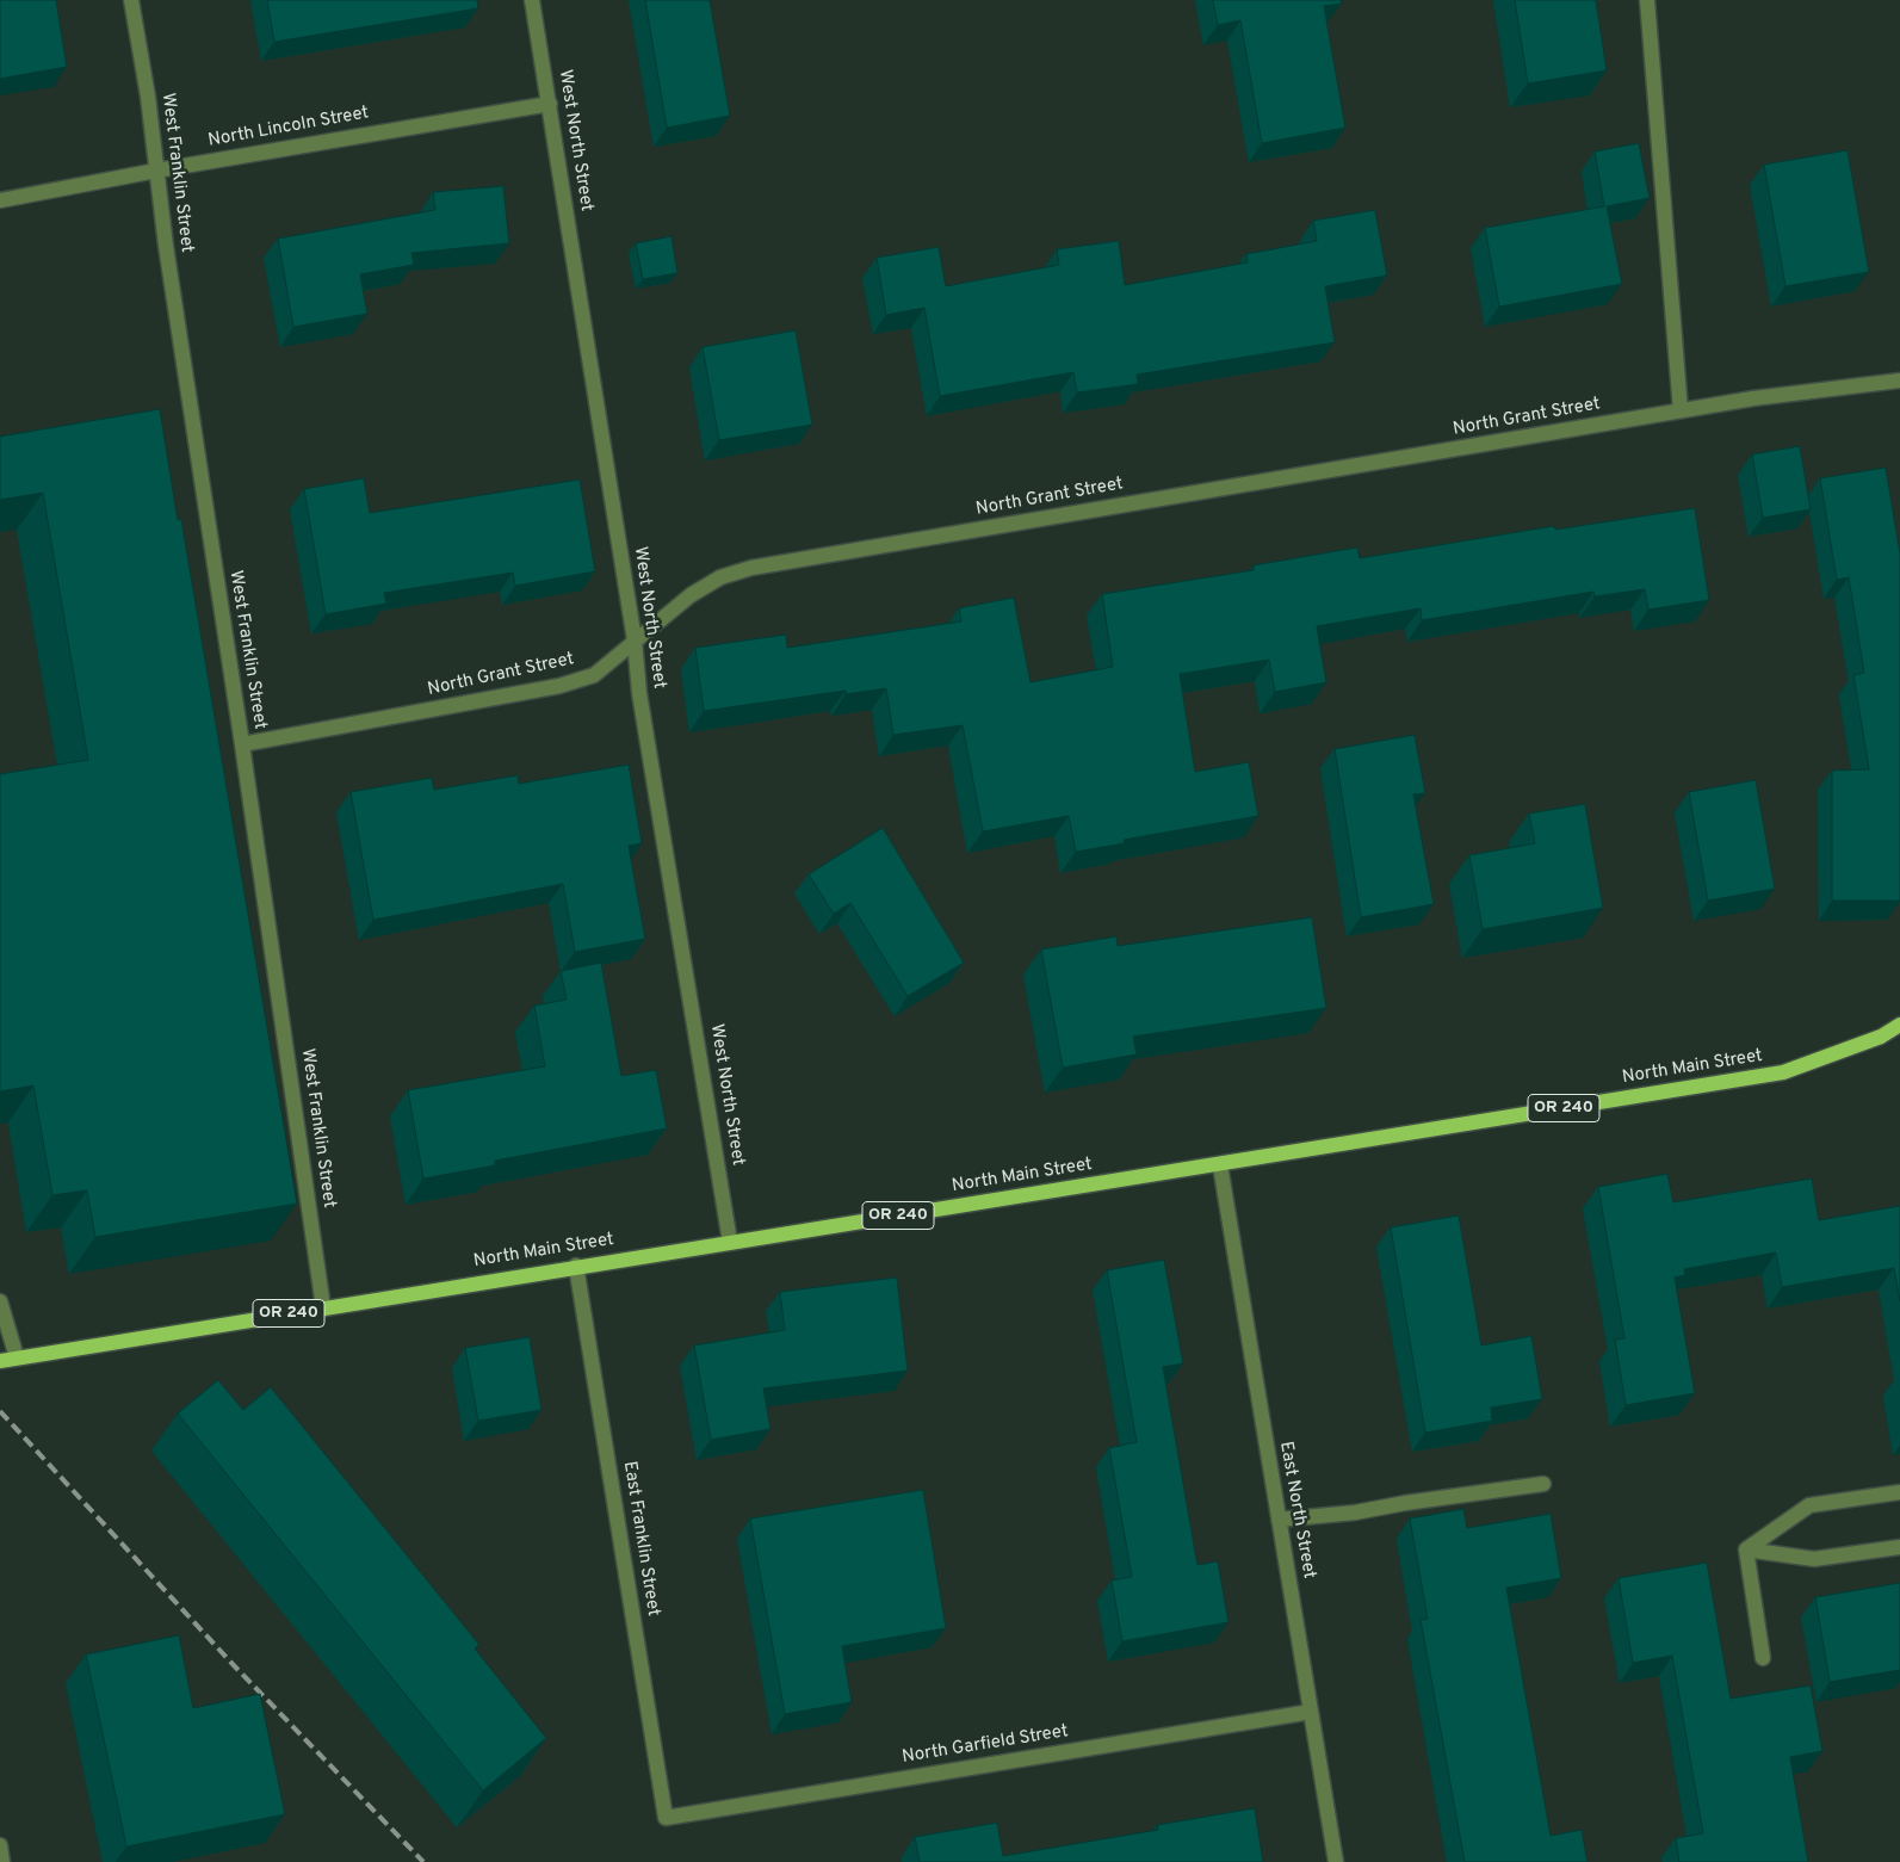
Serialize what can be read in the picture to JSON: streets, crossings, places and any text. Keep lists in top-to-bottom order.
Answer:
{
  "streets": {
    "main road": ["North Main Street", "OR 240"],
    "street": [
      "North Lincoln Street",
      "West North Street",
      "West Franklin Street",
      "North Grant Street",
      "East North Street",
      "East Franklin Street",
      "North Garfield Street"
    ]
  },
  "crossings": [
    ["North Lincoln Street", "West North Street"],
    ["North Lincoln Street", "West Franklin Street"],
    ["West North Street", "North Grant Street"],
    ["West North Street", "North Main Street"],
    ["West Franklin Street", "North Grant Street"],
    ["West Franklin Street", "North Main Street"],
    ["North Main Street", "East North Street"],
    ["North Main Street", "East Franklin Street"],
    ["East North Street", "North Garfield Street"],
    ["East Franklin Street", "North Garfield Street"]
  ]
}
